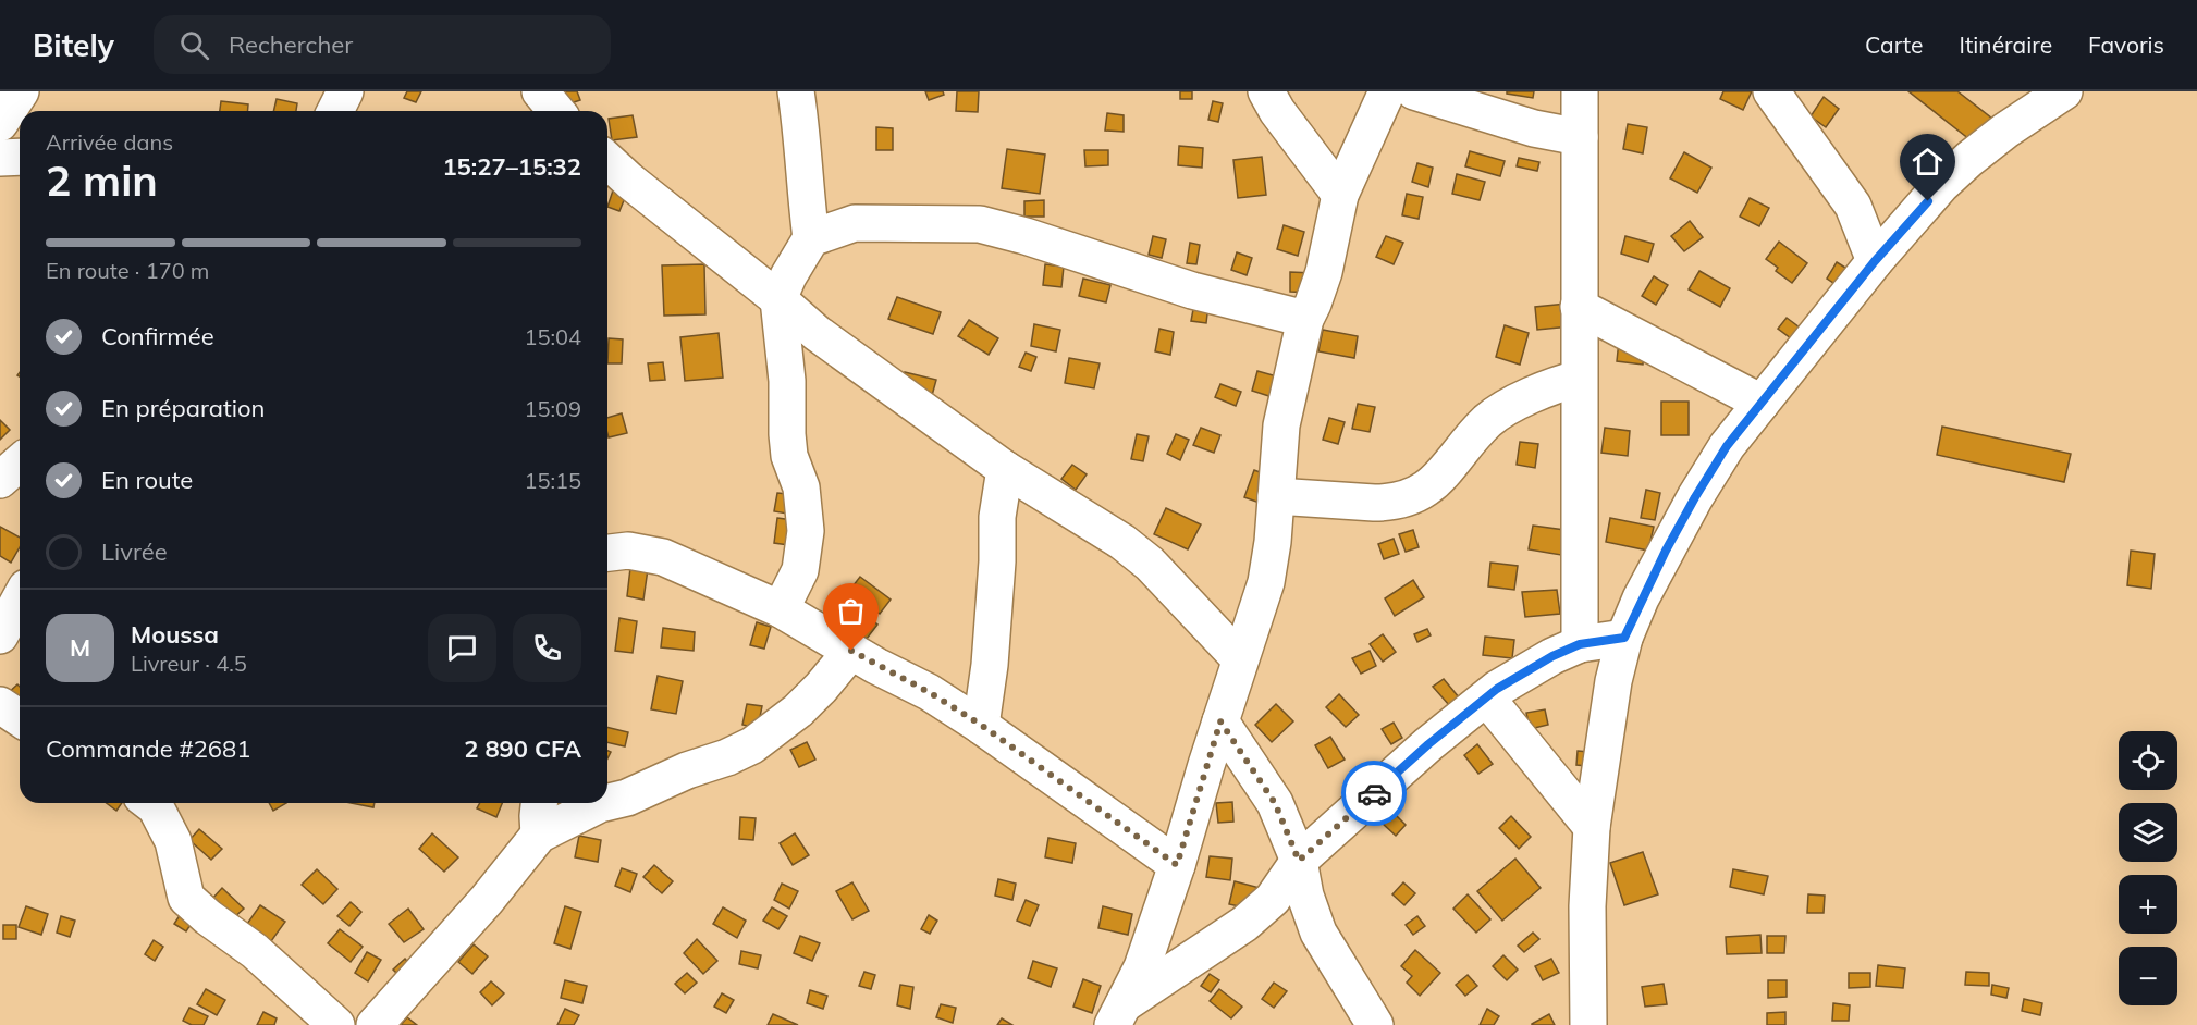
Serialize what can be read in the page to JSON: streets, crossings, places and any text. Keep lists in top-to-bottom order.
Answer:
{
  "page": {
    "header": "Bitely",
    "search": "Rechercher",
    "nav": ["Carte", "Itinéraire", "Favoris"],
    "heading": ["2 min", "Arrivée dans", "15:27–15:32"],
    "panel": [
      "Moussa",
      "Livreur · 4.5",
      "Commande #2681",
      "2 890 CFA"
    ],
    "bar": "En route · 170 m",
    "list": [
      ["Confirmée", "15:04"],
      ["En préparation", "15:09"],
      ["En route", "15:15"],
      "Livrée"
    ],
    "round": "M",
    "map_buttons": ["+", "−"]
  }
}
